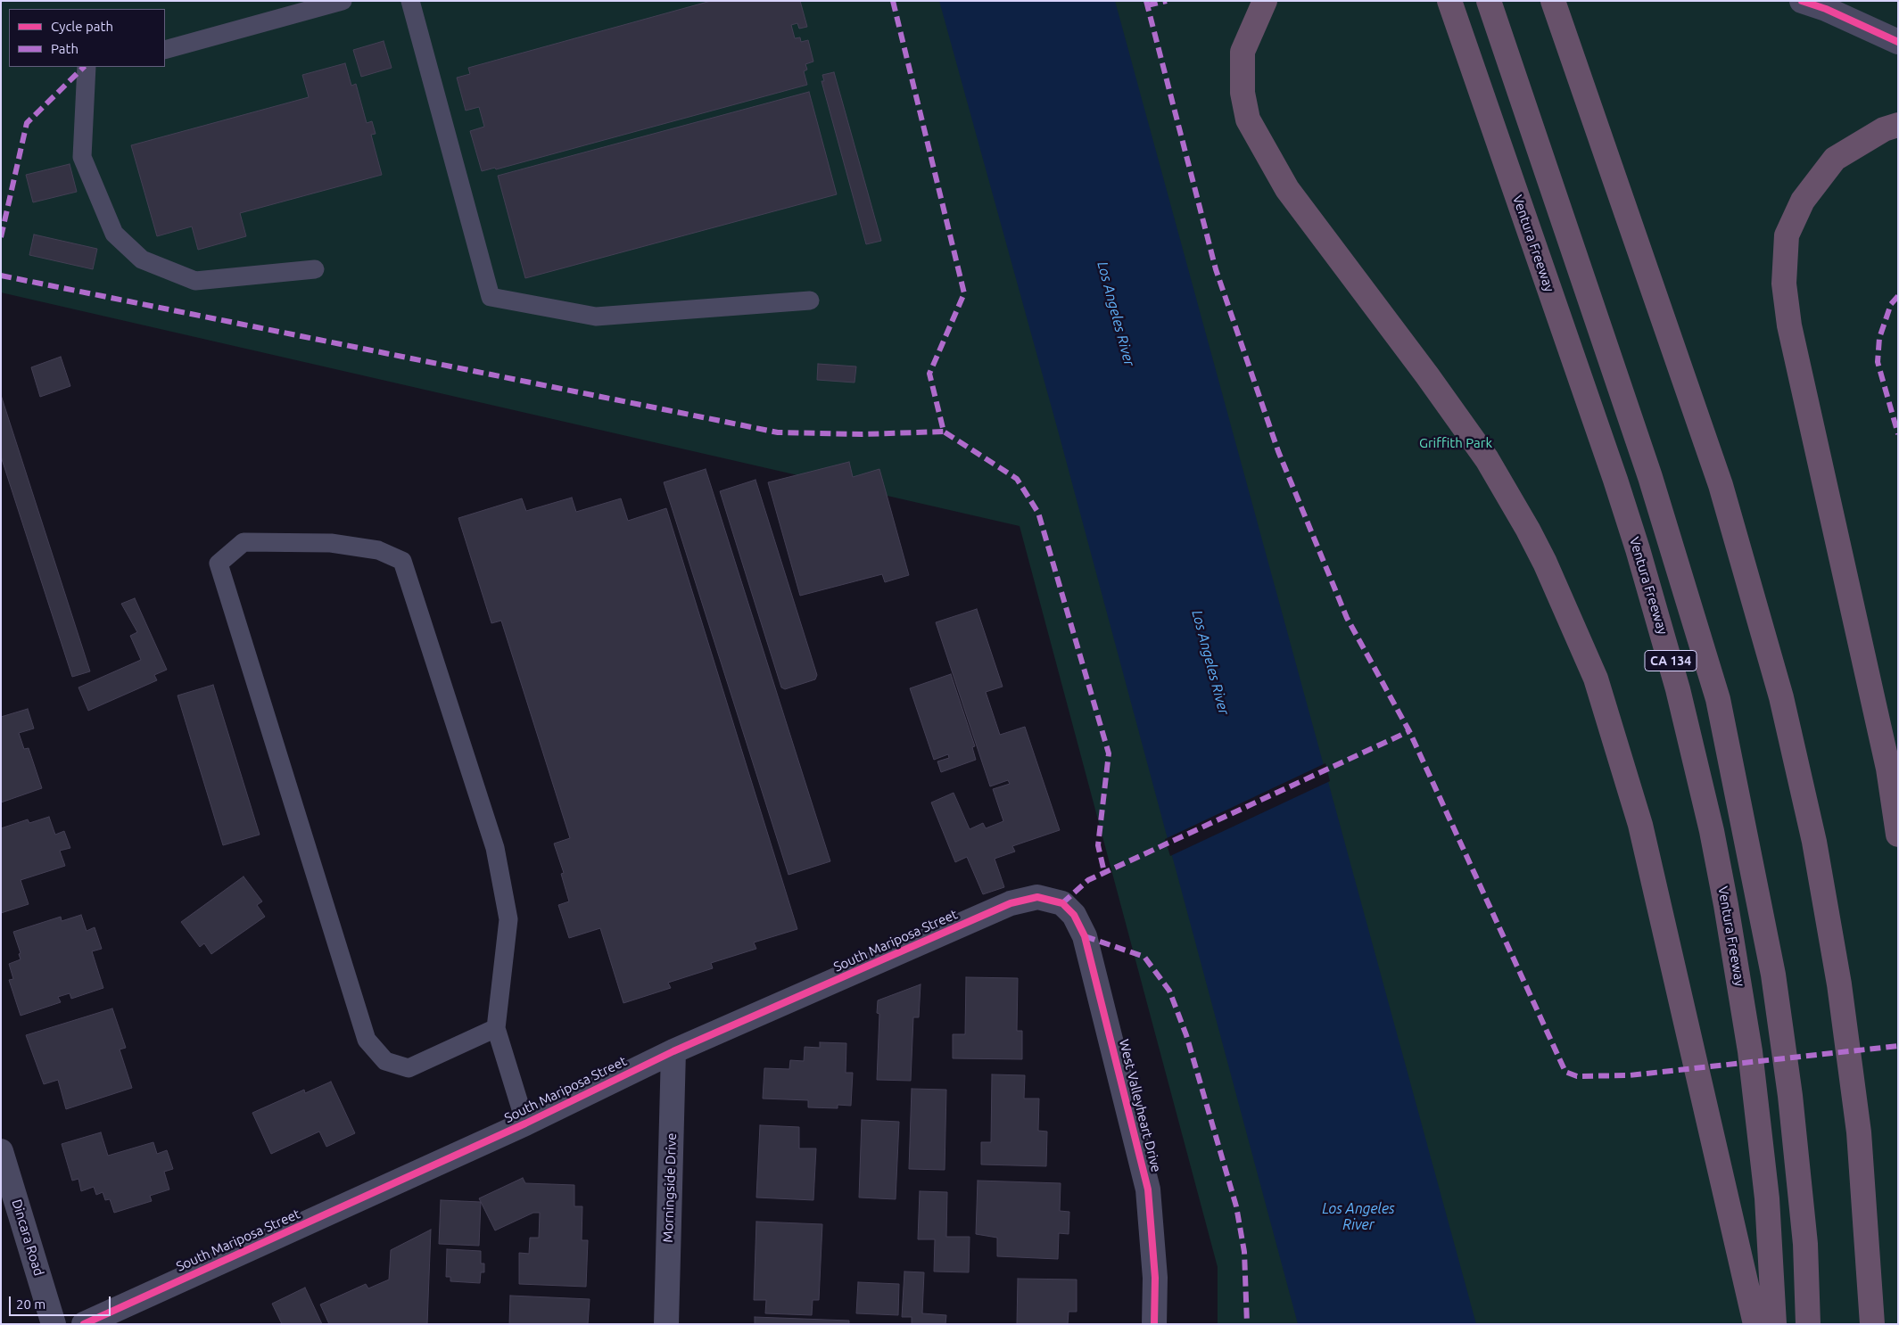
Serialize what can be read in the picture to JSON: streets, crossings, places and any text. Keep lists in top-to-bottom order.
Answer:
{
  "streets": {
    "highway": ["Ventura Freeway", "CA 134"],
    "street": [
      "South Mariposa Street",
      "West Valleyheart Drive",
      "Morningside Drive",
      "Dincara Road"
    ]
  },
  "crossings": [
    ["South Mariposa Street", "West Valleyheart Drive"],
    ["South Mariposa Street", "Morningside Drive"]
  ],
  "water": ["Los Angeles River"],
  "parks": ["Griffith Park"],
  "legend": ["Cycle path", "Path"],
  "scale_bar": "20 m"
}
